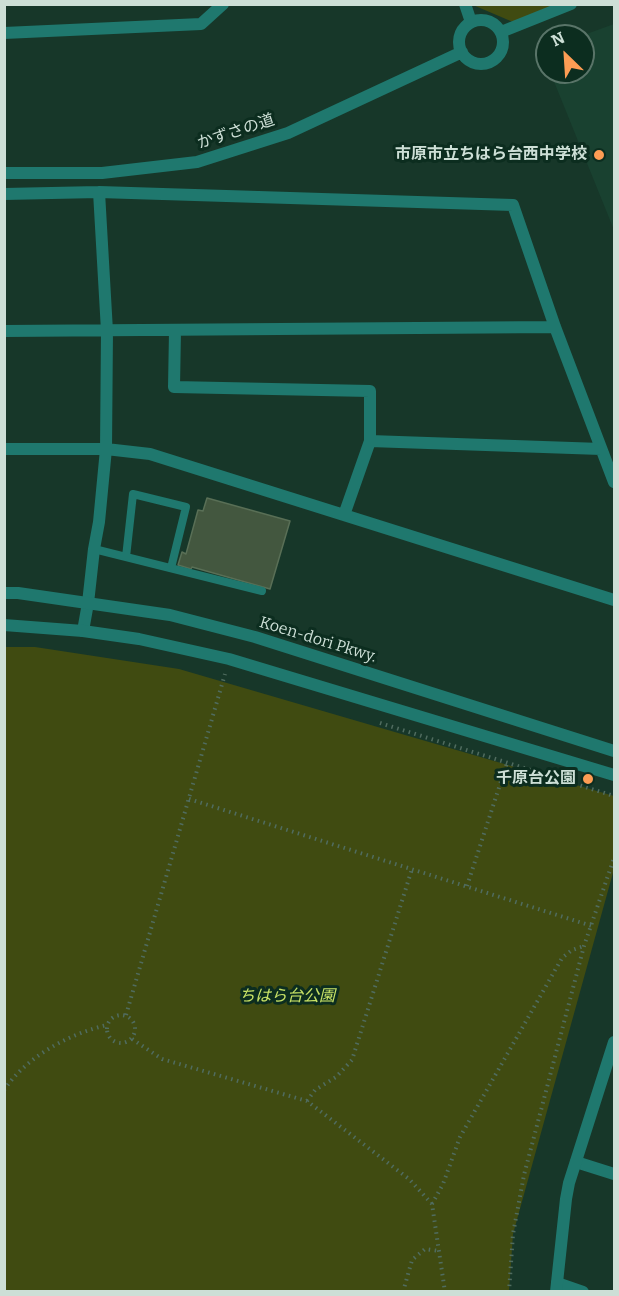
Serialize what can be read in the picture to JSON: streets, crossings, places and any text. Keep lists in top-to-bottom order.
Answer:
{
  "streets": {
    "street": ["かずさの道", "Koen-dori Pkwy."]
  },
  "parks": ["ちはら台公園"],
  "places": ["市原市立ちはら台西中学校", "千原台公園"],
  "north": "top left"
}
